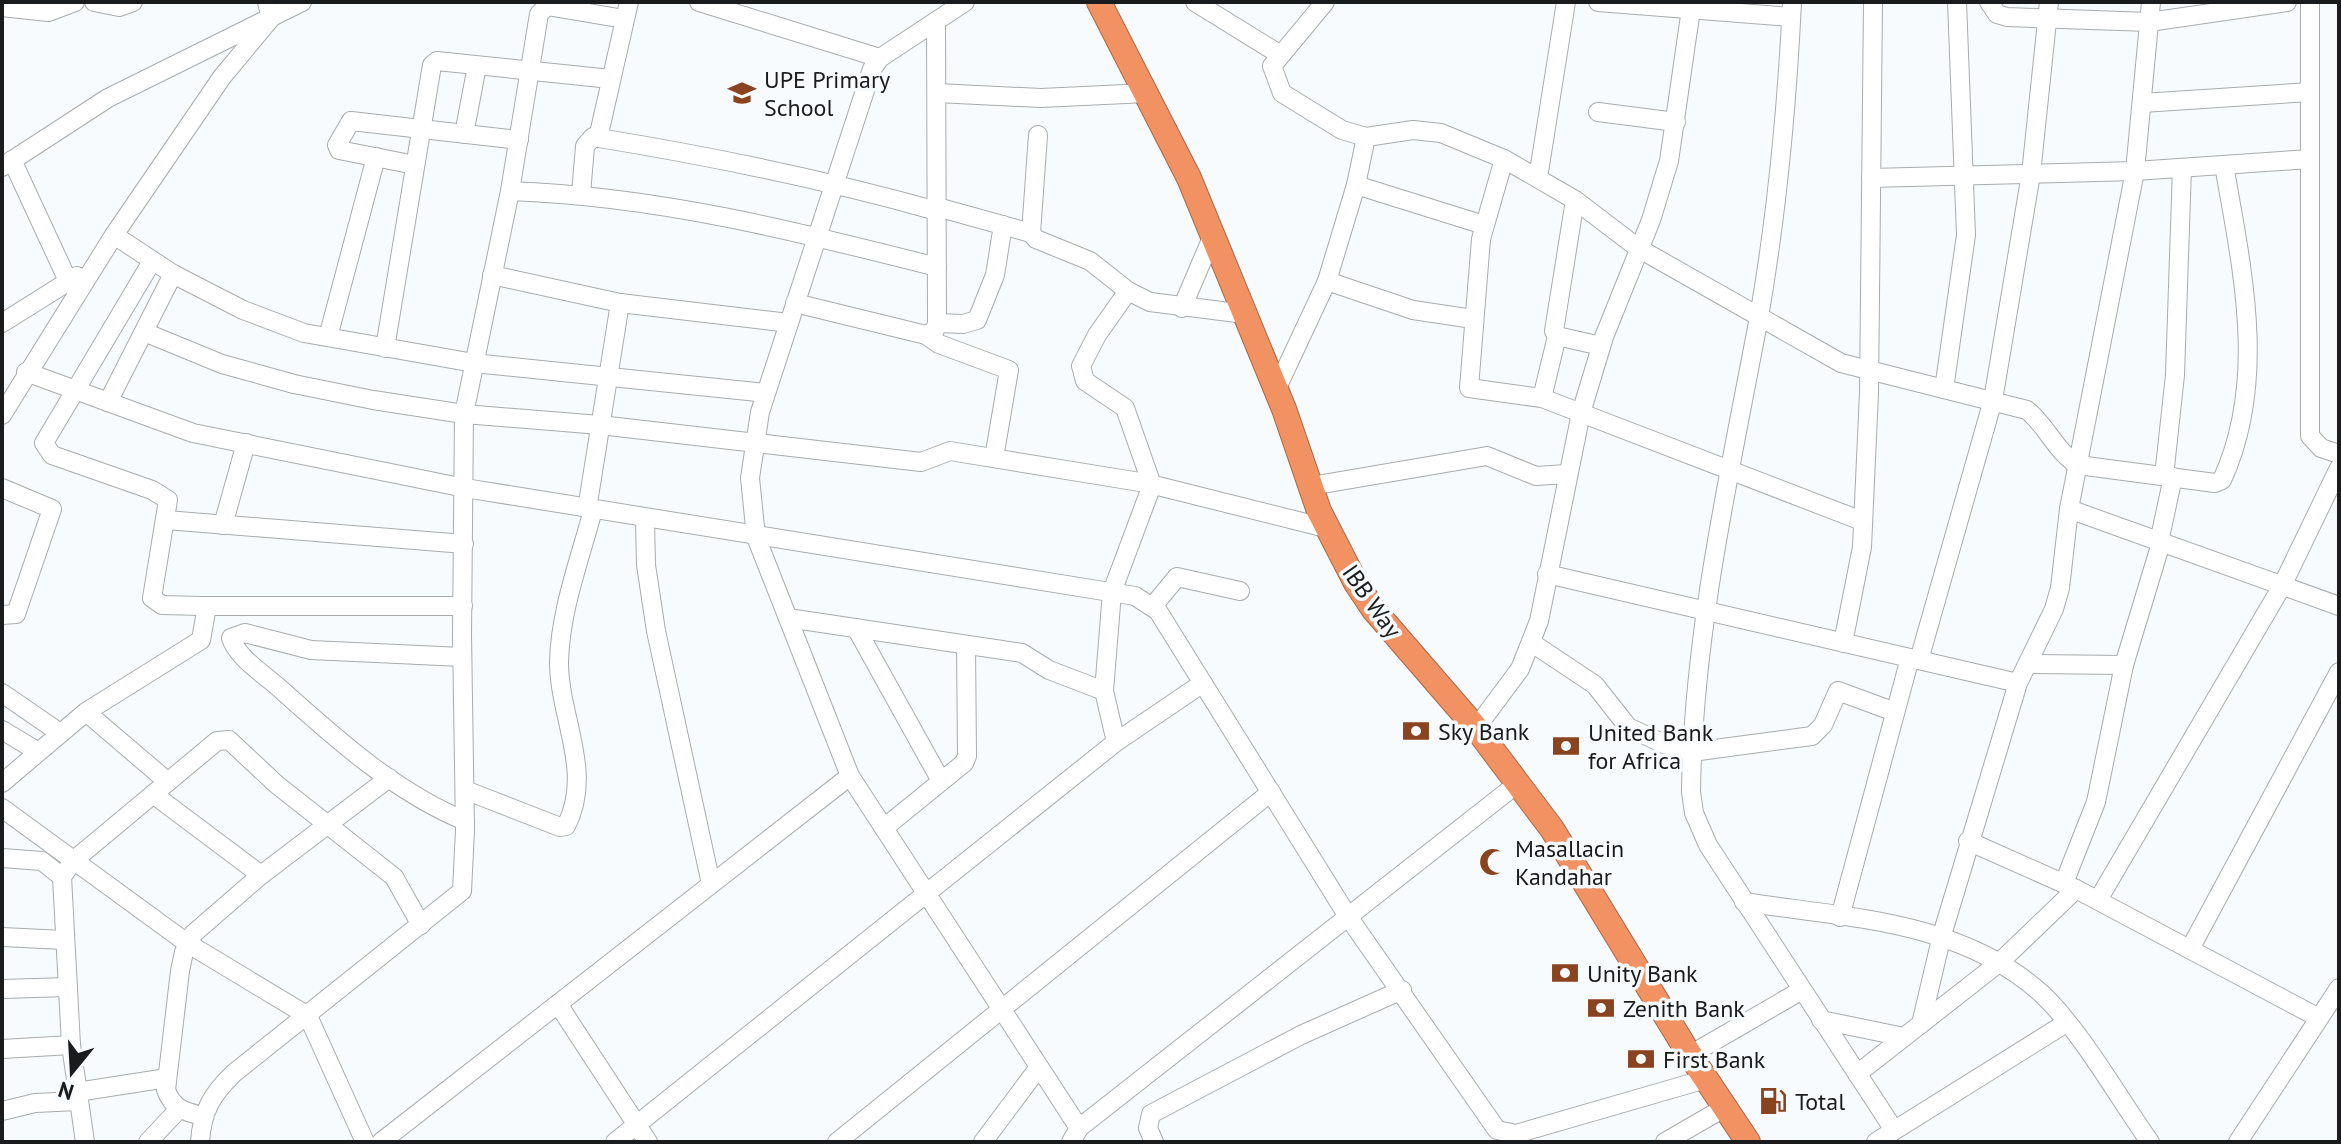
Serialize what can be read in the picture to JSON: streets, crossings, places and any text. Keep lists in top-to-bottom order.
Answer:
{
  "streets": {
    "highway": ["IBB Way"]
  },
  "places": {
    "school or university": ["UPE Primary School"],
    "bank": [
      "Sky Bank",
      "United Bank for Africa",
      "Unity Bank",
      "Zenith Bank",
      "First Bank"
    ],
    "mosque": ["Masallacin Kandahar"],
    "fuel station": ["Total"]
  },
  "north": "bottom"
}
